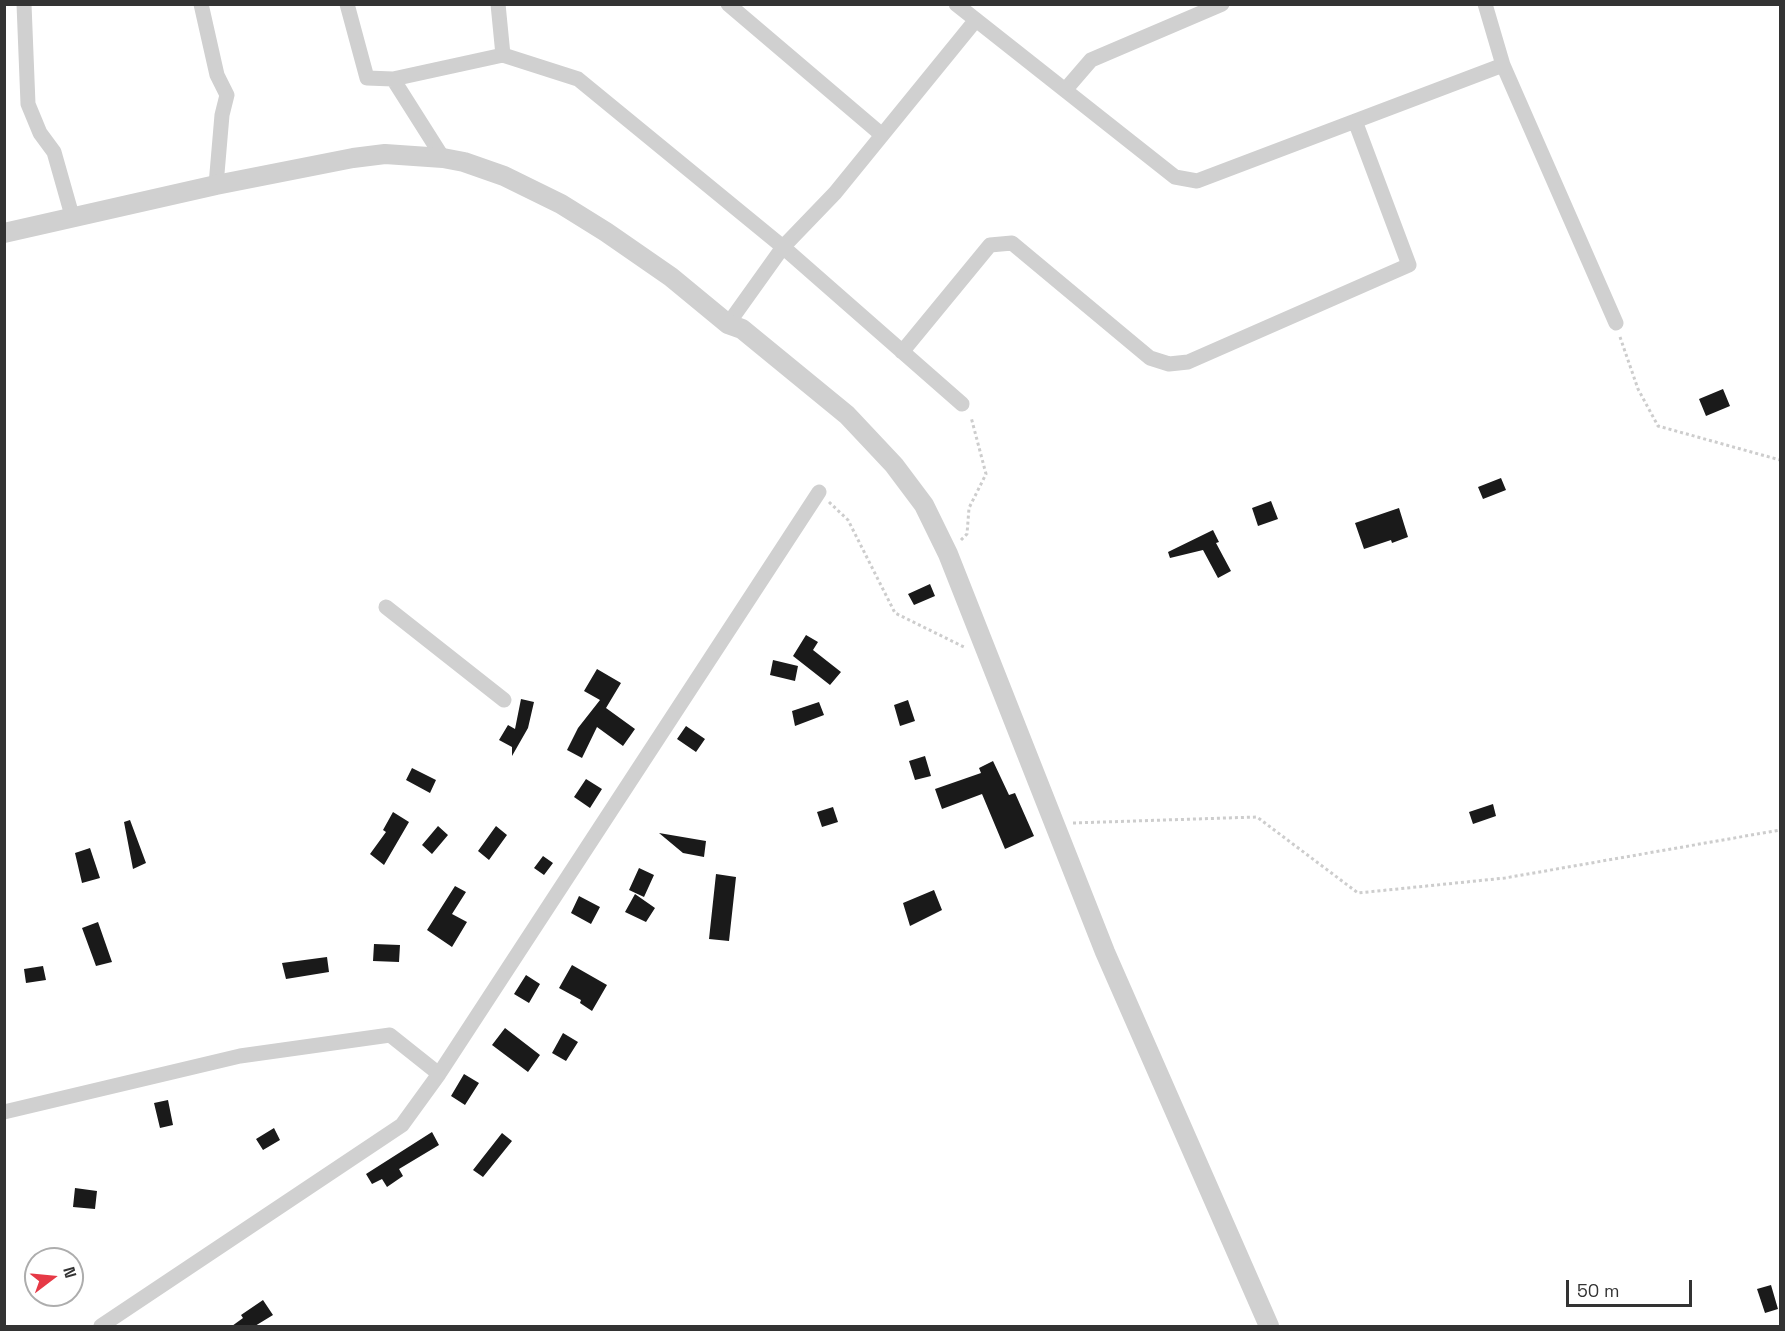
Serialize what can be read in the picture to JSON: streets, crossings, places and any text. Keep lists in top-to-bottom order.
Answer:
{
  "scale_bar": "50 m",
  "north": "right"
}
